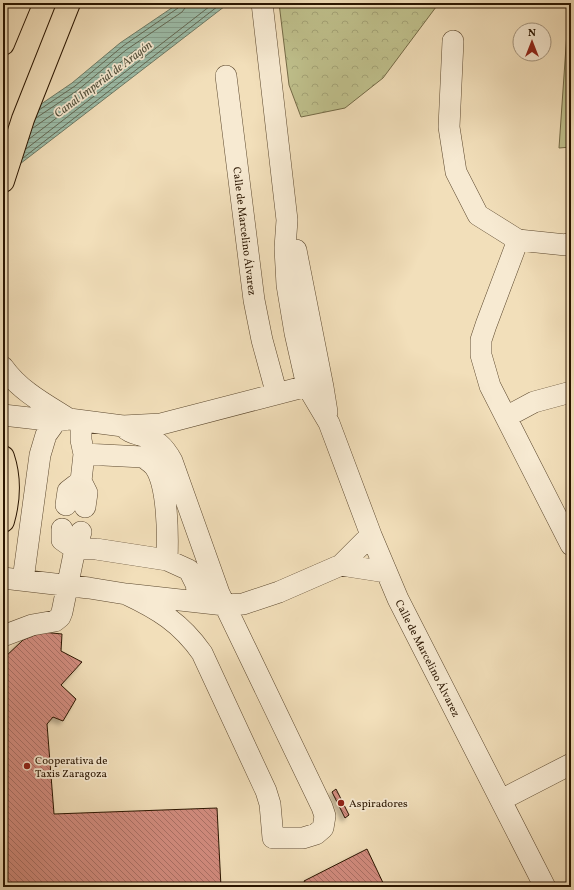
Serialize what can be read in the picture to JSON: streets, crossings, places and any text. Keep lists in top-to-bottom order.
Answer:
{
  "streets": {
    "street": ["Calle de Marcelino Álvarez"]
  },
  "water": ["Canal Imperial de Aragón"],
  "places": ["Cooperativa de Taxis Zaragoza", "Aspiradores"],
  "north": "top"
}
